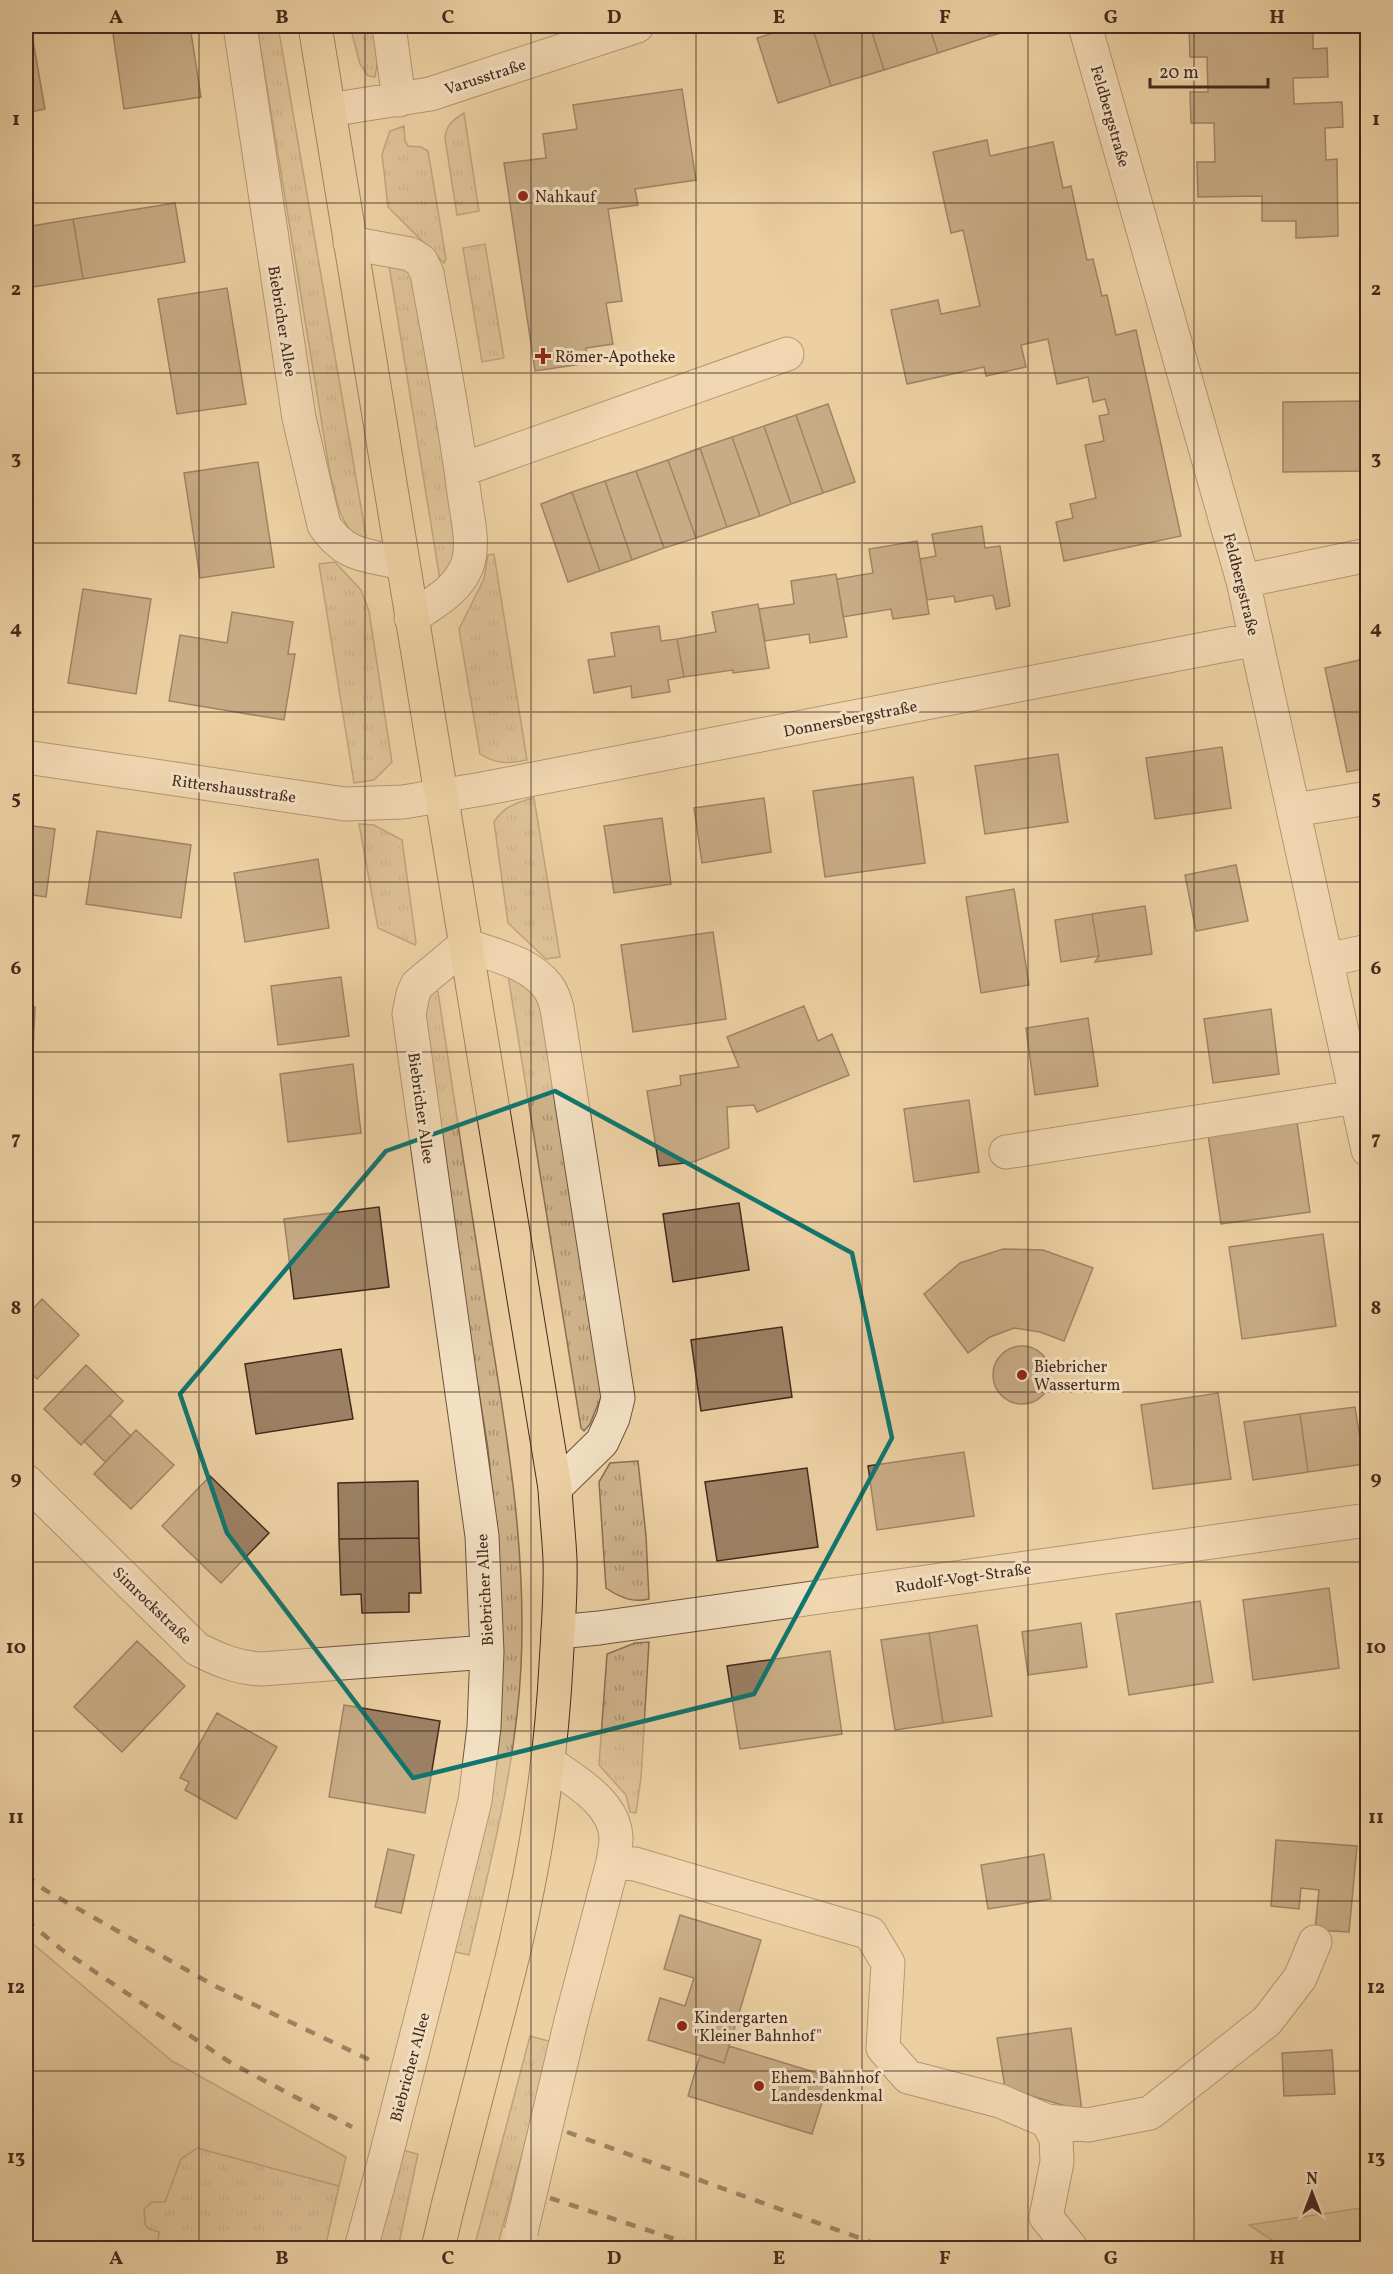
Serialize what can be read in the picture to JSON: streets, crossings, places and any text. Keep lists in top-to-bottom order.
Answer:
{
  "streets": {
    "street": [
      "Varusstraße",
      "Feldbergstraße",
      "Biebricher Allee",
      "Donnersbergstraße",
      "Rittershausstraße",
      "Rudolf-Vogt-Straße",
      "Simrockstraße"
    ]
  },
  "crossings": [
    ["Feldbergstraße", "Donnersbergstraße"],
    ["Biebricher Allee", "Simrockstraße"],
    ["Donnersbergstraße", "Rittershausstraße"]
  ],
  "places": {
    "other": [
      "Nahkauf",
      "Biebricher Wasserturm",
      "Kindergarten \"Kleiner Bahnhof\"",
      "Ehem. Bahnhof Landesdenkmal"
    ],
    "health": ["Römer-Apotheke"]
  },
  "scale_bar": "20 m",
  "north": "top",
  "grid": {
    "columns": [
      "A",
      "B",
      "C",
      "D",
      "E",
      "F",
      "G",
      "H"
    ],
    "rows": [
      "1",
      "2",
      "3",
      "4",
      "5",
      "6",
      "7",
      "8",
      "9",
      "10",
      "11",
      "12",
      "13"
    ]
  }
}
